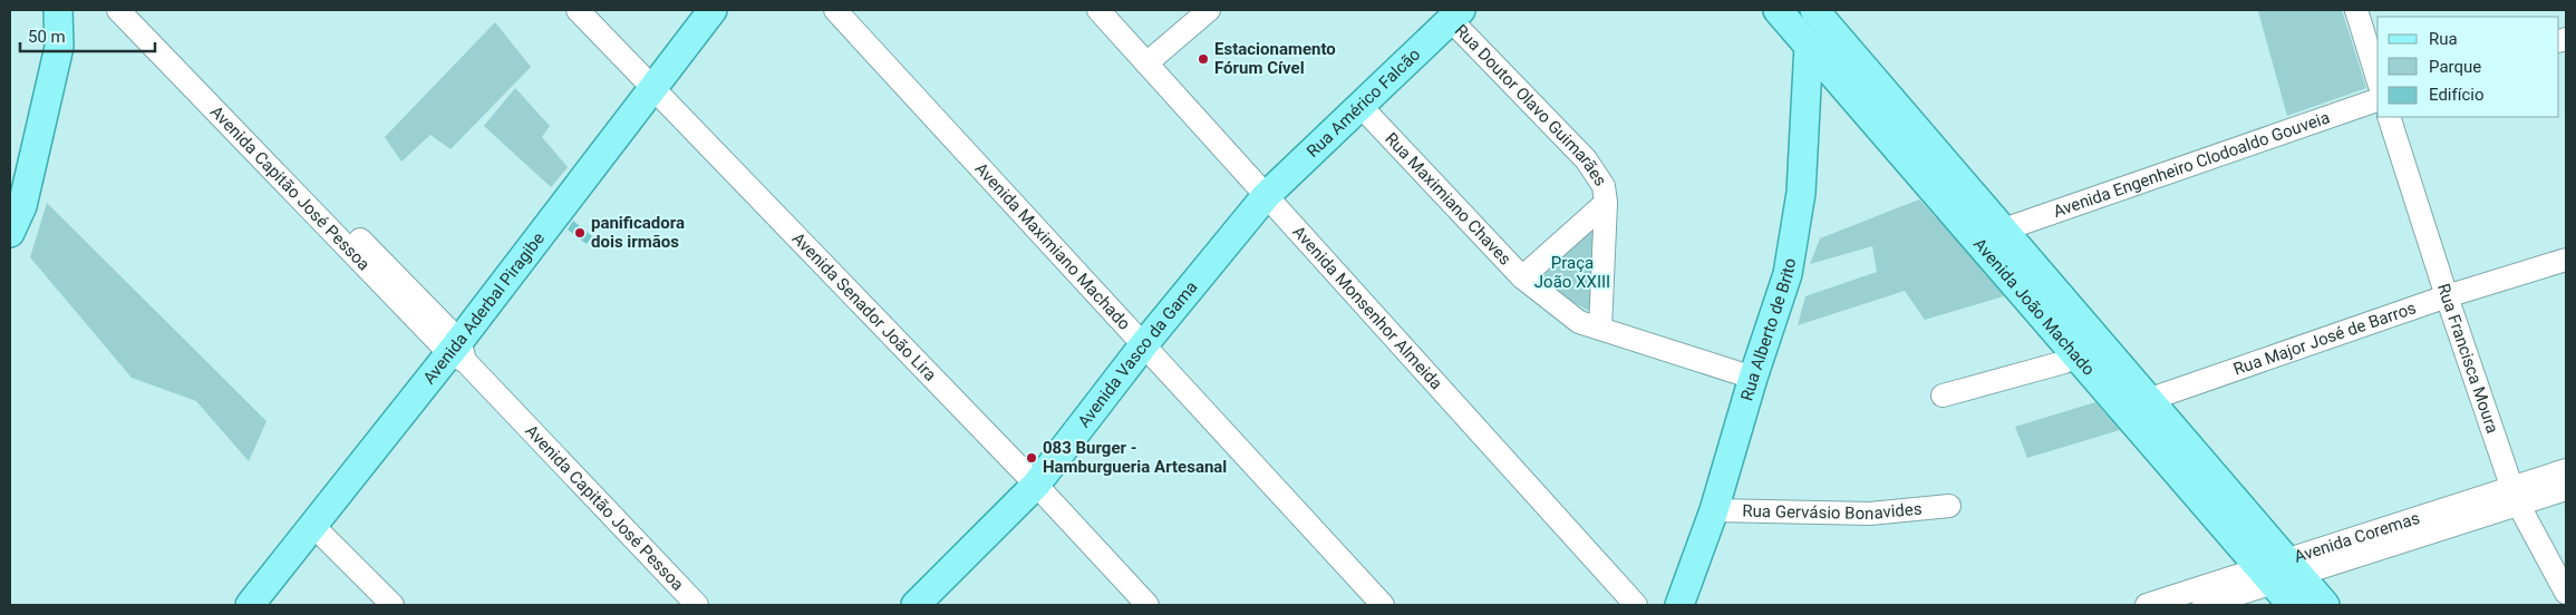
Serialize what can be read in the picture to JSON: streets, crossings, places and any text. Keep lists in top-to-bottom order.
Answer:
{
  "streets": {
    "main road": [
      "Rua Américo Falcão",
      "Avenida João Machado",
      "Avenida Aderbal Piragibe",
      "Rua Alberto de Brito",
      "Avenida Vasco da Gama"
    ],
    "street": [
      "Rua Doutor Olavo Guimarães",
      "Avenida Engenheiro Clodoaldo Gouveia",
      "Avenida Capitão José Pessoa",
      "Rua Maximiano Chaves",
      "Avenida Maximiano Machado",
      "Avenida Senador João Lira",
      "Avenida Monsenhor Almeida",
      "Rua Major José de Barros",
      "Rua Francisca Moura",
      "Rua Gervásio Bonavides",
      "Avenida Coremas"
    ]
  },
  "crossings": [
    ["Rua Américo Falcão", "Rua Doutor Olavo Guimarães"],
    ["Rua Américo Falcão", "Rua Maximiano Chaves"],
    ["Rua Américo Falcão", "Avenida Monsenhor Almeida"],
    ["Rua Américo Falcão", "Avenida Vasco da Gama"],
    ["Rua Doutor Olavo Guimarães", "Rua Maximiano Chaves"],
    ["Avenida Engenheiro Clodoaldo Gouveia", "Avenida João Machado"],
    ["Avenida Capitão José Pessoa", "Avenida Aderbal Piragibe"],
    ["Rua Maximiano Chaves", "Rua Alberto de Brito"],
    ["Avenida Maximiano Machado", "Avenida Vasco da Gama"],
    ["Avenida Senador João Lira", "Avenida Aderbal Piragibe"],
    ["Avenida Senador João Lira", "Avenida Vasco da Gama"],
    ["Avenida Monsenhor Almeida", "Avenida Vasco da Gama"],
    ["Avenida João Machado", "Rua Alberto de Brito"],
    ["Avenida João Machado", "Rua Major José de Barros"],
    ["Avenida João Machado", "Avenida Coremas"],
    ["Rua Alberto de Brito", "Rua Gervásio Bonavides"],
    ["Rua Major José de Barros", "Rua Francisca Moura"],
    ["Rua Francisca Moura", "Avenida Coremas"]
  ],
  "parks": ["Praça João XXIII"],
  "places": ["Estacionamento Fórum Cível", "panificadora dois irmãos", "083 Burger - Hamburgueria Artesanal"],
  "legend": ["Rua", "Parque", "Edifício"],
  "scale_bar": "50 m"
}
